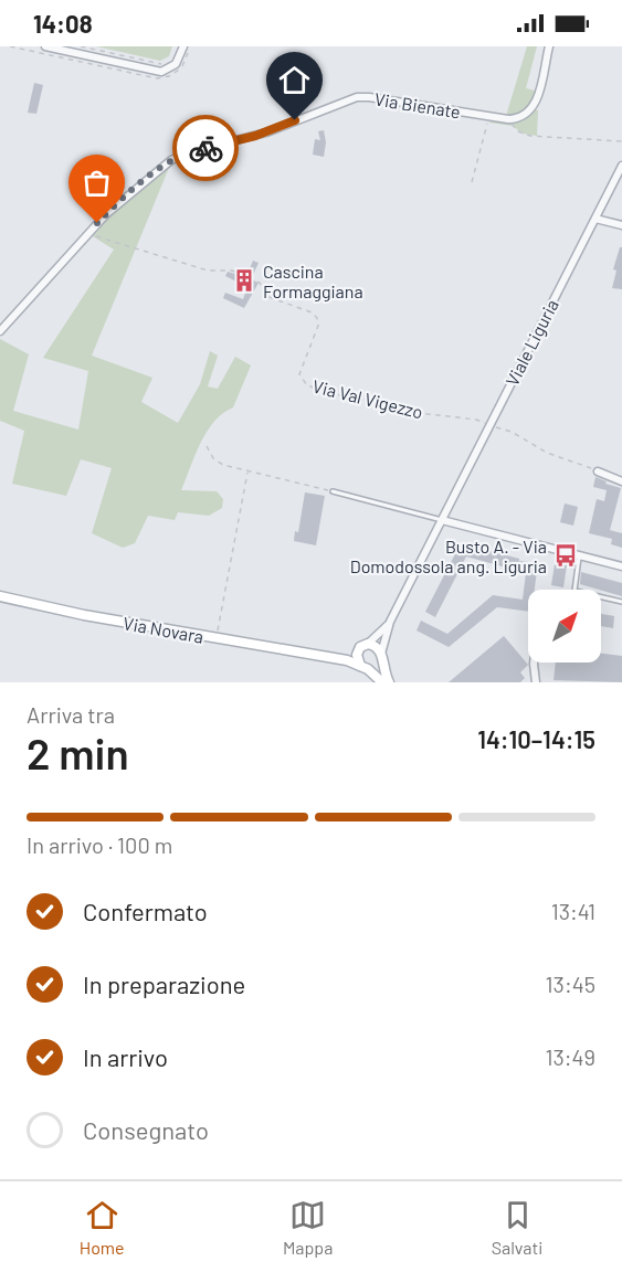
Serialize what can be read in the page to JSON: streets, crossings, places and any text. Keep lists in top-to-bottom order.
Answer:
{
  "streets": {
    "street": ["Via Bienate", "Viale Liguria", "Via Novara"],
    "path": ["Via Val Vigezzo"]
  },
  "crossings": [
    ["Via Bienate", "Via Val Vigezzo"],
    ["Viale Liguria", "Via Val Vigezzo"],
    ["Viale Liguria", "Via Novara"]
  ],
  "places": {
    "building": ["Cascina Formaggiana"],
    "bus stop": ["Busto A. - Via Domodossola ang. Liguria"]
  },
  "north": "top right",
  "page": {
    "status": "14:08",
    "heading": ["2 min", "Arriva tra", "14:10–14:15"],
    "bar": "In arrivo · 100 m",
    "list": [
      ["Confermato", "13:41"],
      ["In preparazione", "13:45"],
      ["In arrivo", "13:49"],
      "Consegnato"
    ],
    "tabs": ["Home", "Mappa", "Salvati"]
  }
}
